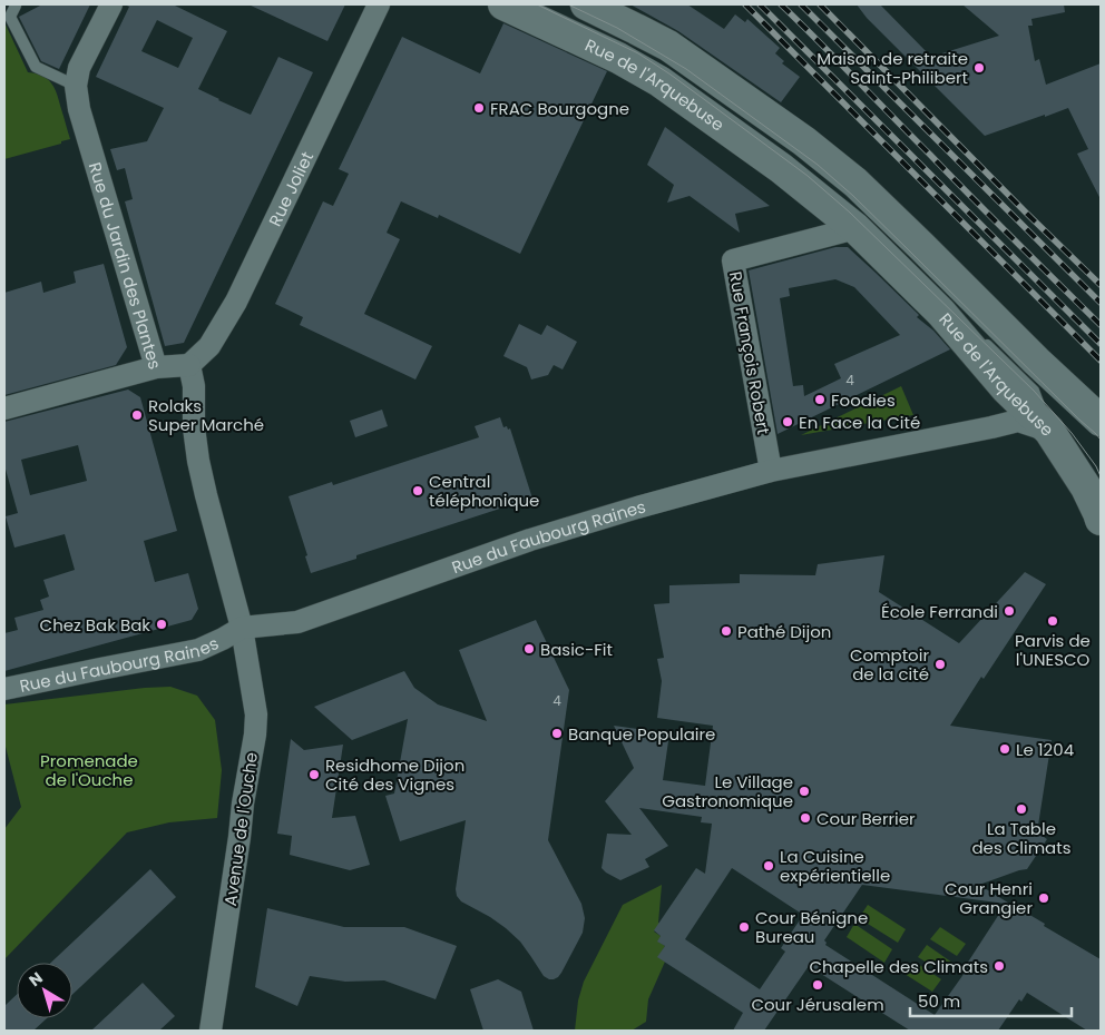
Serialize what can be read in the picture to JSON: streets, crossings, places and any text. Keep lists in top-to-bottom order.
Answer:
{
  "streets": {
    "main road": ["Rue de l'Arquebuse", "Rue du Faubourg Raines"],
    "street": [
      "Rue Joliet",
      "Rue du Jardin des Plantes",
      "Rue François Robert",
      "Avenue de l'Ouche"
    ]
  },
  "crossings": [
    ["Rue de l'Arquebuse", "Rue François Robert"],
    ["Rue de l'Arquebuse", "Rue du Faubourg Raines"],
    ["Rue Joliet", "Rue du Jardin des Plantes"],
    ["Rue du Jardin des Plantes", "Rue du Faubourg Raines"],
    ["Rue du Jardin des Plantes", "Avenue de l'Ouche"],
    ["Rue François Robert", "Rue du Faubourg Raines"],
    ["Rue du Faubourg Raines", "Avenue de l'Ouche"]
  ],
  "parks": ["Promenade de l'Ouche"],
  "places": [
    "Maison de retraite Saint-Philibert",
    "FRAC Bourgogne",
    "Foodies",
    "Rolaks Super Marché",
    "En Face la Cité",
    "Central téléphonique",
    "École Ferrandi",
    "Parvis de l'UNESCO",
    "Chez Bak Bak",
    "Pathé Dijon",
    "Basic-Fit",
    "Comptoir de la cité",
    "Banque Populaire",
    "Le 1204",
    "Residhome Dijon Cité des Vignes",
    "Le Village Gastronomique",
    "La Table des Climats",
    "Cour Berrier",
    "La Cuisine expérientielle",
    "Cour Henri Grangier",
    "Cour Bénigne Bureau",
    "Chapelle des Climats",
    "Cour Jérusalem"
  ],
  "house_numbers": ["4", "4"],
  "scale_bar": "50 m",
  "north": "top left"
}
